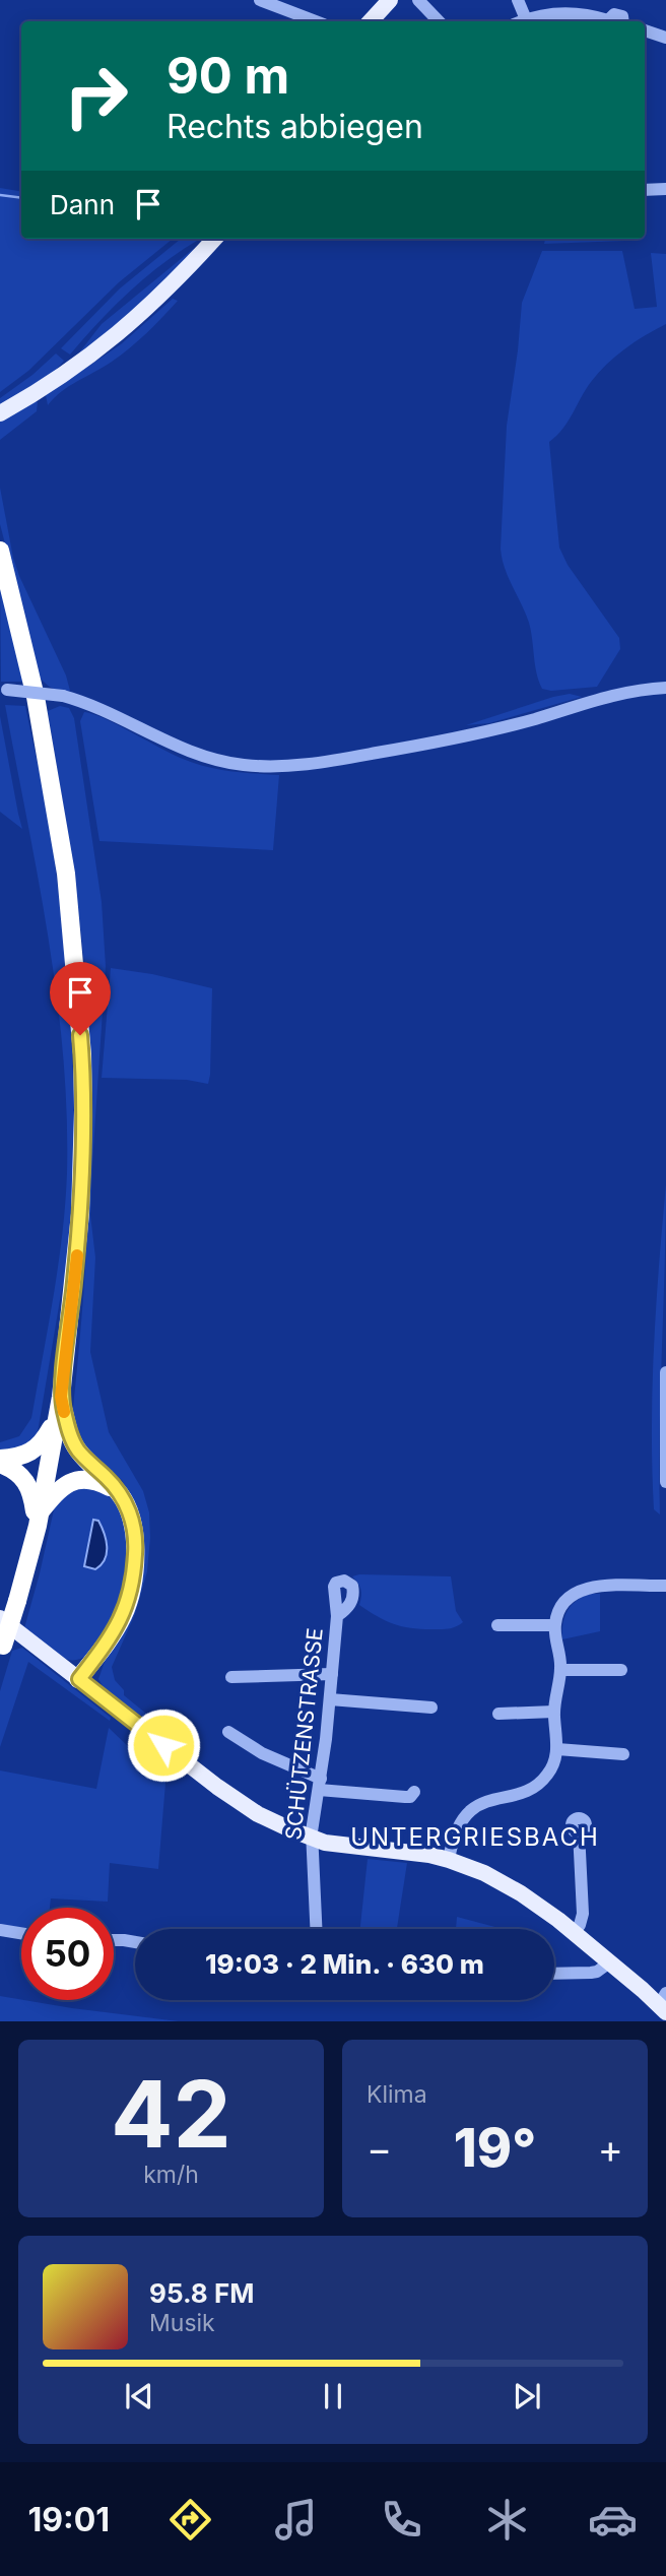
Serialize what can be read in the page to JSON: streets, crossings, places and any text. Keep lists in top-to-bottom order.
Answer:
{
  "streets": {
    "street": ["SCHÜTZENSTRASSE"]
  },
  "districts": ["UNTERGRIESBACH"],
  "page": {
    "turn": ["90 m", "Rechts abbiegen"],
    "then": "Dann",
    "limit": "50",
    "trip": "19:03 · 2 Min. · 630 m",
    "tile": [
      ["42", "km/h"],
      "Klima"
    ],
    "heat": ["−", "19°", "+"],
    "song": ["95.8 FM", "Musik"],
    "tabs": "19:01"
  }
}
